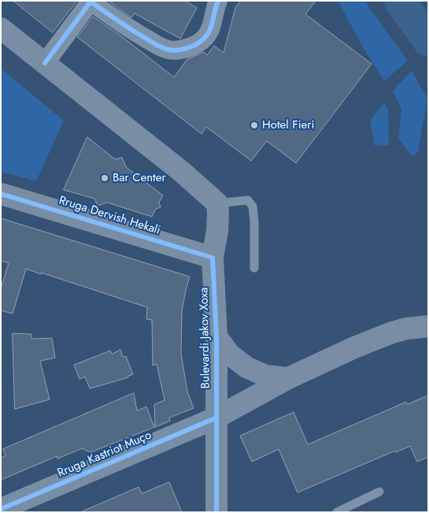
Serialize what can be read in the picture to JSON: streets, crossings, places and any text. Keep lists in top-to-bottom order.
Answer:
{
  "streets": {
    "main road": ["Rruga Dervish Hekali", "Bulevardi Jakov Xoxa", "Rruga Kastriot Muço"]
  },
  "crossings": [
    ["Rruga Dervish Hekali", "Bulevardi Jakov Xoxa"],
    ["Bulevardi Jakov Xoxa", "Rruga Kastriot Muço"]
  ],
  "places": ["Hotel Fieri", "Bar Center"]
}
